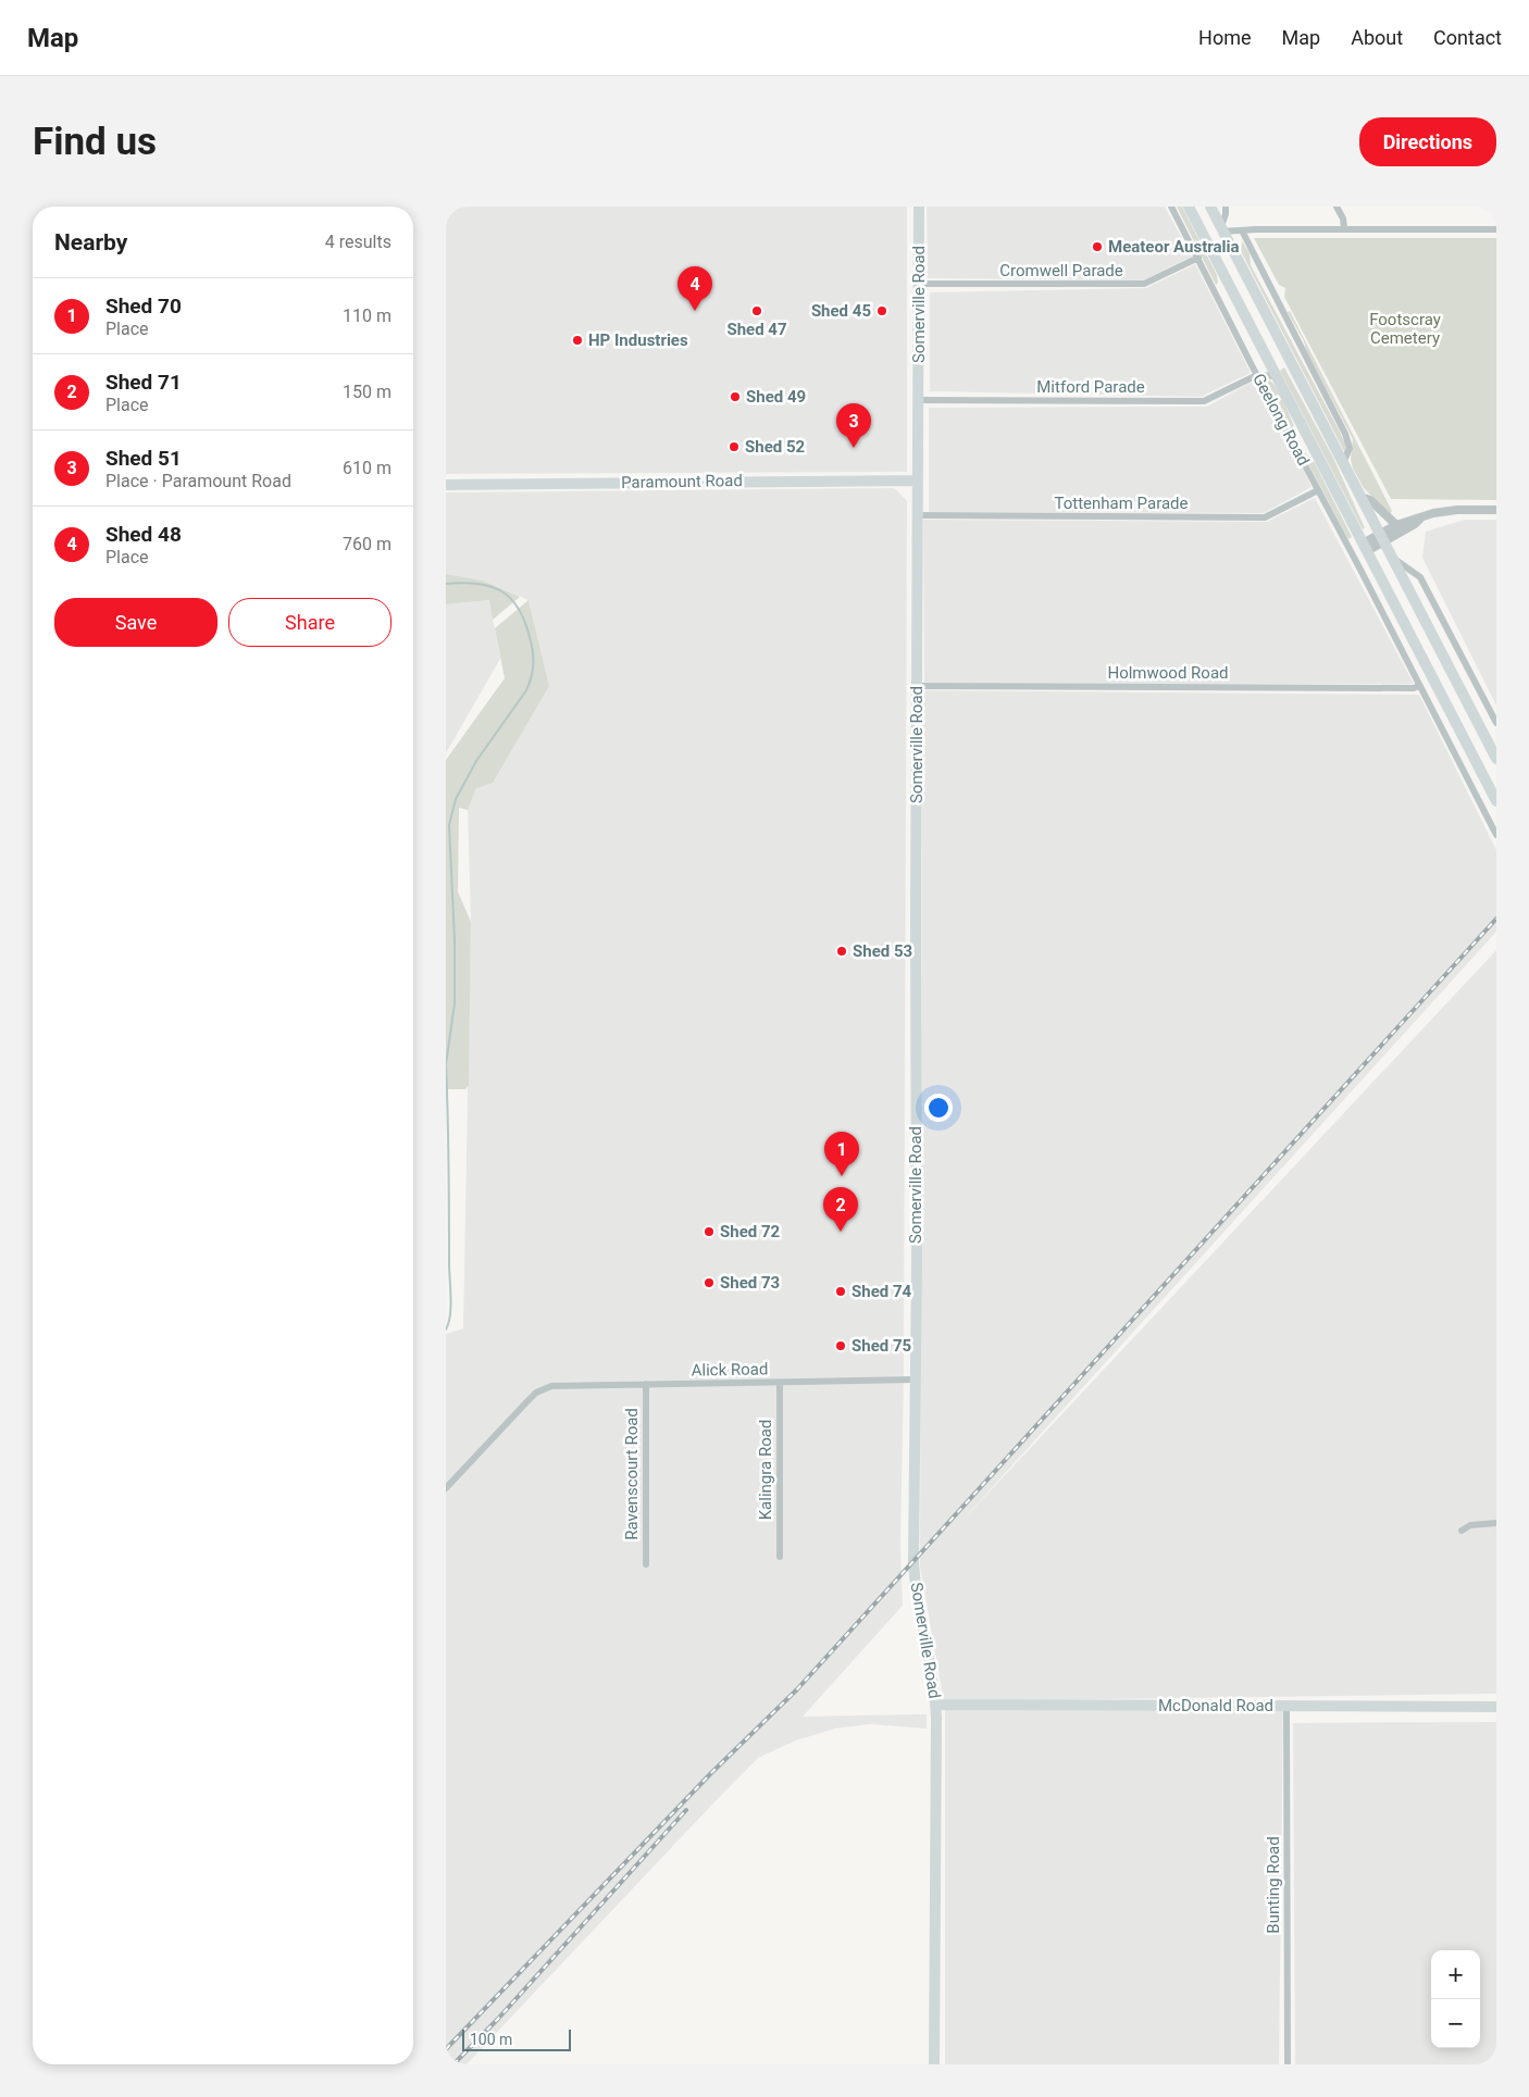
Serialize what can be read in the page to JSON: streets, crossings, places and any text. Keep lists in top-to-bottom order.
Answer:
{
  "streets": {
    "main road": [
      "Somerville Road",
      "Geelong Road",
      "Paramount Road",
      "McDonald Road"
    ],
    "street": [
      "Cromwell Parade",
      "Mitford Parade",
      "Tottenham Parade",
      "Holmwood Road",
      "Alick Road",
      "Kalingra Road",
      "Ravenscourt Road",
      "Bunting Road"
    ]
  },
  "crossings": [
    ["Cromwell Parade", "Somerville Road"],
    ["Cromwell Parade", "Geelong Road"],
    ["Somerville Road", "Mitford Parade"],
    ["Somerville Road", "Paramount Road"],
    ["Somerville Road", "Tottenham Parade"],
    ["Somerville Road", "Holmwood Road"],
    ["Somerville Road", "Alick Road"],
    ["Somerville Road", "McDonald Road"],
    ["Mitford Parade", "Geelong Road"],
    ["Geelong Road", "Tottenham Parade"],
    ["Geelong Road", "Holmwood Road"],
    ["Alick Road", "Kalingra Road"],
    ["Alick Road", "Ravenscourt Road"],
    ["McDonald Road", "Bunting Road"]
  ],
  "parks": ["Footscray Cemetery"],
  "places": [
    "Meateor Australia",
    "Shed 47",
    "Shed 45",
    "HP Industries",
    "Shed 49",
    "Shed 52",
    "Shed 53",
    "Shed 72",
    "Shed 73",
    "Shed 74",
    "Shed 75"
  ],
  "scale_bar": "100 m",
  "page": {
    "header": "Map",
    "nav": [
      "Home",
      "Map",
      "About",
      "Contact"
    ],
    "buttons": [
      "Directions",
      ["Save", "Share"]
    ],
    "title": "Find us",
    "heading": ["Nearby", "4 results"],
    "pins": [
      "4",
      "3",
      "1",
      "2"
    ],
    "list": [
      {
        "mark": "1",
        "name": "Shed 70",
        "note": "Place",
        "value": "110 m"
      },
      {
        "mark": "2",
        "name": "Shed 71",
        "note": "Place",
        "value": "150 m"
      },
      {
        "mark": "3",
        "name": "Shed 51",
        "note": "Place · Paramount Road",
        "value": "610 m"
      },
      {
        "mark": "4",
        "name": "Shed 48",
        "note": "Place",
        "value": "760 m"
      }
    ],
    "map_buttons": ["+", "−"],
    "scale": "100 m"
  }
}
